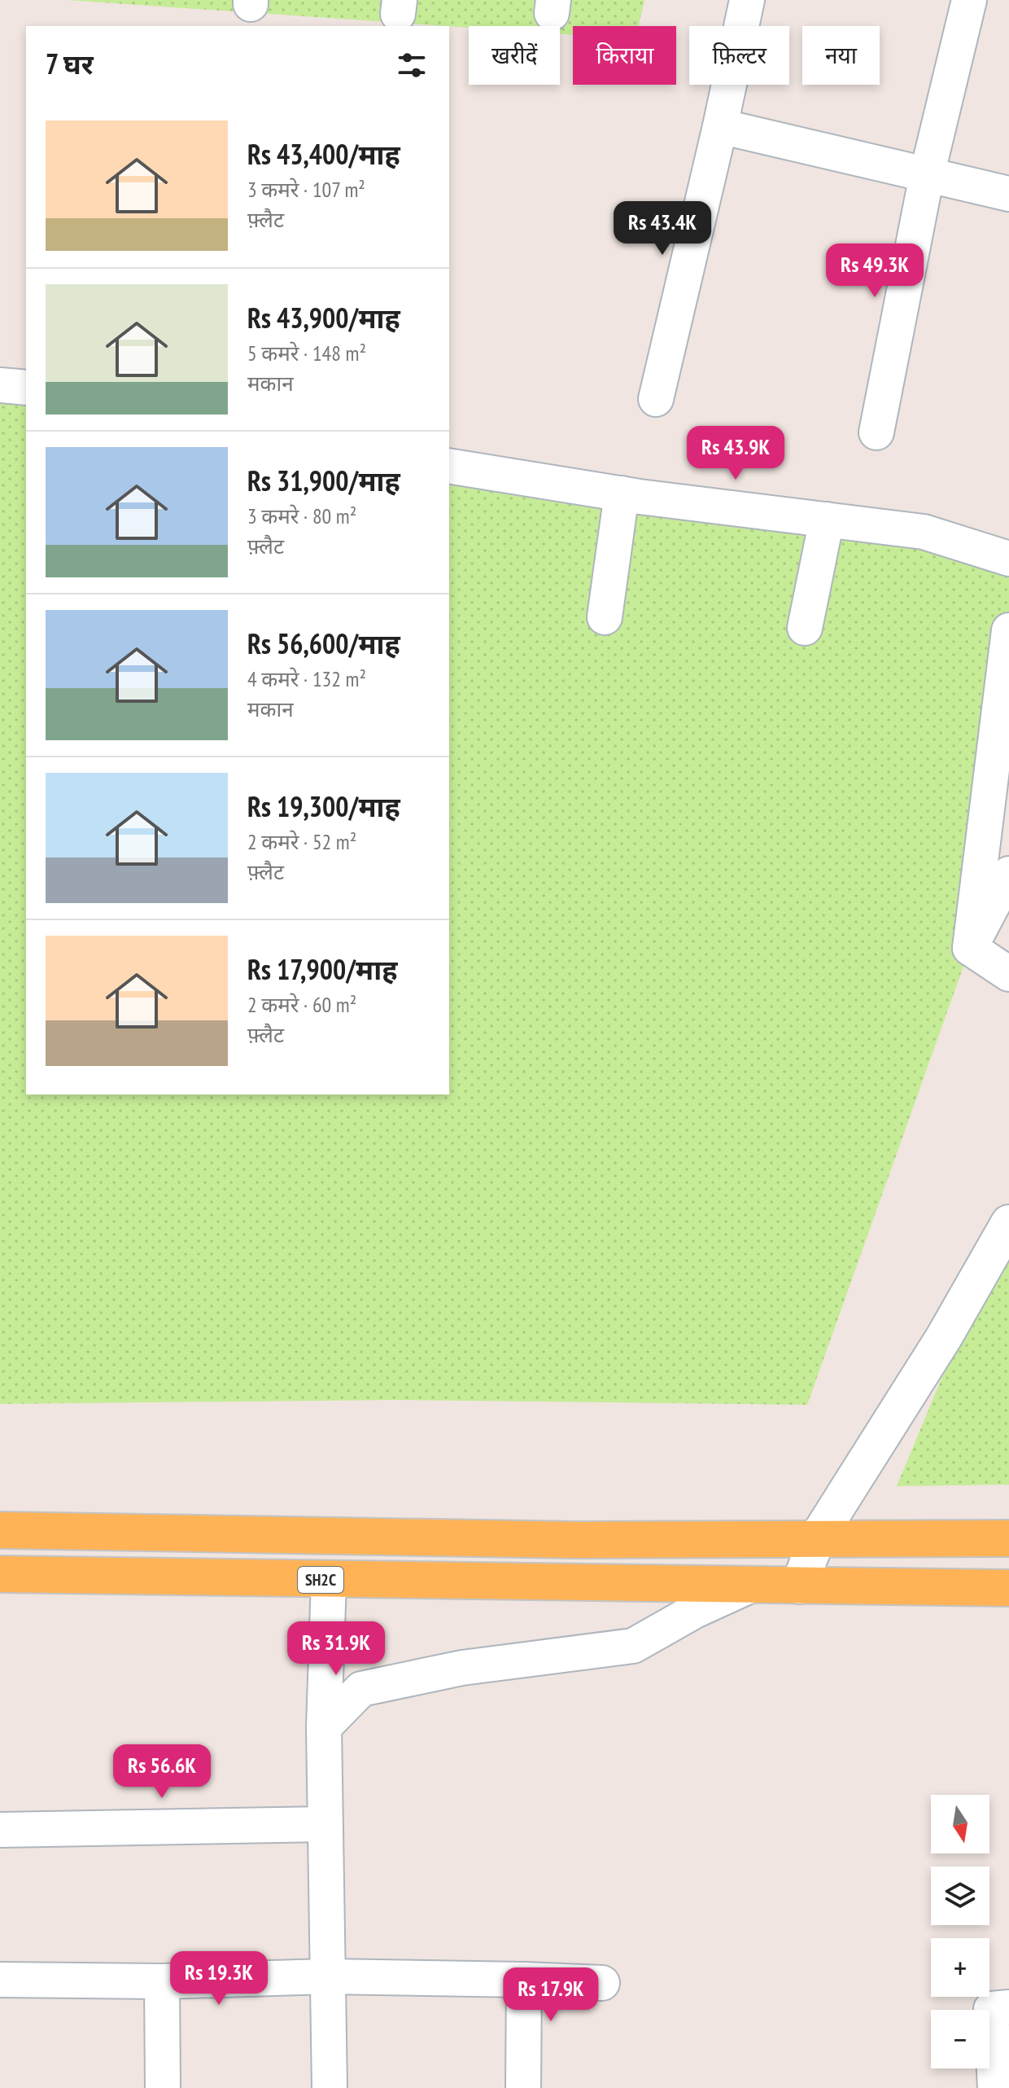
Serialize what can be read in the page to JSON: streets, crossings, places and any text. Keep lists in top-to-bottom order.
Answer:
{
  "streets": {
    "main road": ["SH2C"]
  },
  "north": "bottom",
  "page": {
    "chip": [
      "खरीदें",
      "किराया",
      "फ़िल्टर",
      "नया"
    ],
    "heading": "7 घर",
    "list": [
      {
        "name": "Rs 43,400/माह",
        "note": "3 कमरे · 107 m² · फ़्लैट"
      },
      {
        "name": "Rs 43,900/माह",
        "note": "5 कमरे · 148 m² · मकान"
      },
      {
        "name": "Rs 31,900/माह",
        "note": "3 कमरे · 80 m² · फ़्लैट"
      },
      {
        "name": "Rs 56,600/माह",
        "note": "4 कमरे · 132 m² · मकान"
      },
      {
        "name": "Rs 19,300/माह",
        "note": "2 कमरे · 52 m² · फ़्लैट"
      },
      {
        "name": "Rs 17,900/माह",
        "note": "2 कमरे · 60 m² · फ़्लैट"
      }
    ],
    "price": [
      "Rs 43.4K",
      "Rs 49.3K",
      "Rs 43.9K",
      "Rs 31.9K",
      "Rs 56.6K",
      "Rs 19.3K",
      "Rs 17.9K"
    ],
    "map_buttons": ["+", "−"]
  }
}
